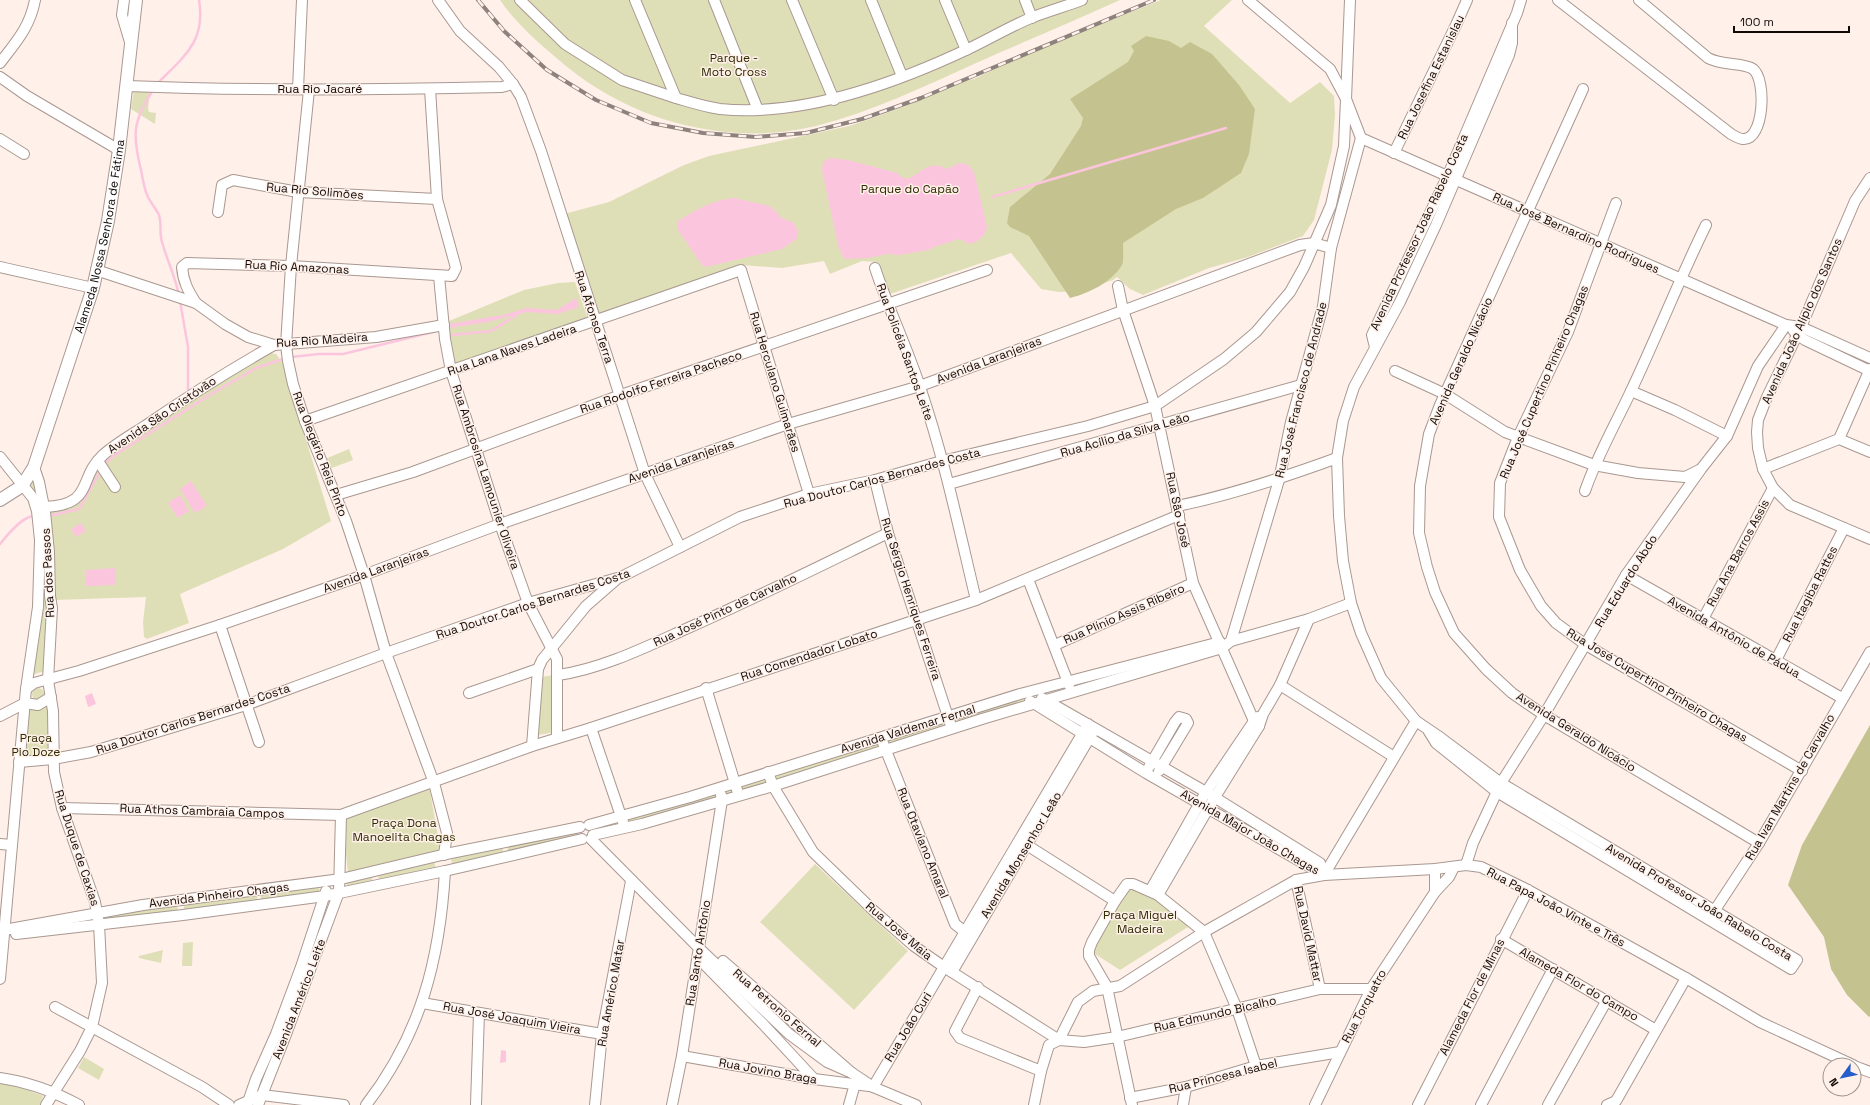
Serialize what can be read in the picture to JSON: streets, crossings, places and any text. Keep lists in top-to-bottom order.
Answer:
{
  "streets": {
    "main road": ["Alameda Nossa Senhora de Fátima"],
    "street": [
      "Rua Josefina Estanislau",
      "Rua Rio Jacaré",
      "Rua Rio Solimões",
      "Avenida Professor João Rabelo Costa",
      "Rua José Bernardino Rodrigues",
      "Rua Rio Amazonas",
      "Rua Afonso Terra",
      "Avenida João Alípio dos Santos",
      "Rua Rio Madeira",
      "Rua Lana Naves Ladeira",
      "Rua Policéia Santos Leite",
      "Avenida Laranjeiras",
      "Avenida Geraldo Nicácio",
      "Rua Rodolfo Ferreira Pacheco",
      "Rua Herculano Guimarães",
      "Rua José Cupertino Pinheiro Chagas",
      "Rua José Francisco de Andrade",
      "Avenida São Cristóvão",
      "Rua Acílio da Silva Leão",
      "Rua Olegário Reis Pinto",
      "Rua Ambrosina Lamounier Oliveira",
      "Rua Doutor Carlos Bernardes Costa",
      "Rua São José",
      "Rua Ana Barros Assis",
      "Rua dos Passos",
      "Rua Eduardo Abdo",
      "Rua Itagiba Rattes",
      "Rua Sérgio Henriques Ferreira",
      "Rua José Pinto de Carvalho",
      "Rua Plínio Assis Ribeiro",
      "Avenida Antônio de Pádua",
      "Rua Comendador Lobato",
      "Avenida Valdemar Fernal",
      "Rua Ivan Martins de Carvalho",
      "Rua Athos Cambraia Campos",
      "Avenida Major João Chagas",
      "Rua Otaviano Amaral",
      "Rua Duque de Caxias",
      "Avenida Monsenhor Leão",
      "Avenida Pinheiro Chagas",
      "Rua Papa João Vinte e Três",
      "Rua José Maia",
      "Rua David Mattar",
      "Rua Santo Antônio",
      "Alameda Flor do Campo",
      "Rua Américo Matar",
      "Alameda Flor de Minas",
      "Avenida Américo Leite",
      "Rua Torquatro",
      "Rua Petronio Fernal",
      "Rua Edmundo Bicalho",
      "Rua José Joaquim Vieira",
      "Rua João Curi",
      "Rua Jovino Braga",
      "Rua Princesa Isabel"
    ]
  },
  "crossings": [
    ["Rua Josefina Estanislau", "Rua José Bernardino Rodrigues"],
    ["Rua Rio Jacaré", "Alameda Nossa Senhora de Fátima"],
    ["Rua Rio Jacaré", "Rua Afonso Terra"],
    ["Rua Rio Jacaré", "Rua Olegário Reis Pinto"],
    ["Rua Rio Solimões", "Rua Rio Amazonas"],
    ["Rua Rio Solimões", "Rua Olegário Reis Pinto"],
    ["Avenida Professor João Rabelo Costa", "Rua Eduardo Abdo"],
    ["Avenida Professor João Rabelo Costa", "Rua Comendador Lobato"],
    ["Avenida Professor João Rabelo Costa", "Avenida Valdemar Fernal"],
    ["Avenida Professor João Rabelo Costa", "Rua Ivan Martins de Carvalho"],
    ["Rua José Bernardino Rodrigues", "Avenida João Alípio dos Santos"],
    ["Rua José Bernardino Rodrigues", "Avenida Geraldo Nicácio"],
    ["Rua José Bernardino Rodrigues", "Rua José Cupertino Pinheiro Chagas"],
    ["Rua José Bernardino Rodrigues", "Rua José Francisco de Andrade"],
    ["Rua José Bernardino Rodrigues", "Rua Eduardo Abdo"],
    ["Alameda Nossa Senhora de Fátima", "Rua Rio Madeira"],
    ["Alameda Nossa Senhora de Fátima", "Rua dos Passos"],
    ["Rua Rio Amazonas", "Rua Rio Madeira"],
    ["Rua Rio Amazonas", "Rua Olegário Reis Pinto"],
    ["Rua Rio Amazonas", "Rua Ambrosina Lamounier Oliveira"],
    ["Rua Afonso Terra", "Rua Lana Naves Ladeira"],
    ["Rua Afonso Terra", "Avenida Laranjeiras"],
    ["Rua Afonso Terra", "Rua Rodolfo Ferreira Pacheco"],
    ["Rua Afonso Terra", "Rua Doutor Carlos Bernardes Costa"],
    ["Avenida João Alípio dos Santos", "Rua Ana Barros Assis"],
    ["Avenida João Alípio dos Santos", "Rua Eduardo Abdo"],
    ["Avenida João Alípio dos Santos", "Rua Itagiba Rattes"],
    ["Rua Rio Madeira", "Avenida São Cristóvão"],
    ["Rua Rio Madeira", "Rua Olegário Reis Pinto"],
    ["Rua Rio Madeira", "Rua Ambrosina Lamounier Oliveira"],
    ["Rua Lana Naves Ladeira", "Rua Herculano Guimarães"],
    ["Rua Lana Naves Ladeira", "Rua Olegário Reis Pinto"],
    ["Rua Lana Naves Ladeira", "Rua Ambrosina Lamounier Oliveira"],
    ["Rua Policéia Santos Leite", "Avenida Laranjeiras"],
    ["Rua Policéia Santos Leite", "Rua Rodolfo Ferreira Pacheco"],
    ["Rua Policéia Santos Leite", "Rua Acílio da Silva Leão"],
    ["Rua Policéia Santos Leite", "Rua Doutor Carlos Bernardes Costa"],
    ["Rua Policéia Santos Leite", "Rua Comendador Lobato"],
    ["Avenida Laranjeiras", "Rua Herculano Guimarães"],
    ["Avenida Laranjeiras", "Rua Olegário Reis Pinto"],
    ["Avenida Laranjeiras", "Rua Ambrosina Lamounier Oliveira"],
    ["Avenida Laranjeiras", "Rua Doutor Carlos Bernardes Costa"],
    ["Avenida Laranjeiras", "Rua São José"],
    ["Avenida Laranjeiras", "Rua dos Passos"],
    ["Avenida Geraldo Nicácio", "Rua Eduardo Abdo"],
    ["Avenida Geraldo Nicácio", "Rua Ivan Martins de Carvalho"],
    ["Rua Rodolfo Ferreira Pacheco", "Rua Herculano Guimarães"],
    ["Rua Rodolfo Ferreira Pacheco", "Rua Olegário Reis Pinto"],
    ["Rua Rodolfo Ferreira Pacheco", "Rua Ambrosina Lamounier Oliveira"],
    ["Rua Herculano Guimarães", "Rua Doutor Carlos Bernardes Costa"],
    ["Rua José Cupertino Pinheiro Chagas", "Rua Eduardo Abdo"],
    ["Rua José Cupertino Pinheiro Chagas", "Rua Ivan Martins de Carvalho"],
    ["Rua José Francisco de Andrade", "Rua Acílio da Silva Leão"],
    ["Rua José Francisco de Andrade", "Rua São José"],
    ["Rua José Francisco de Andrade", "Rua Comendador Lobato"],
    ["Rua José Francisco de Andrade", "Avenida Valdemar Fernal"],
    ["Avenida São Cristóvão", "Rua dos Passos"],
    ["Rua Acílio da Silva Leão", "Rua São José"],
    ["Rua Olegário Reis Pinto", "Rua Doutor Carlos Bernardes Costa"],
    ["Rua Olegário Reis Pinto", "Rua Comendador Lobato"],
    ["Rua Ambrosina Lamounier Oliveira", "Rua Doutor Carlos Bernardes Costa"],
    ["Rua Ambrosina Lamounier Oliveira", "Rua José Pinto de Carvalho"],
    ["Rua Ambrosina Lamounier Oliveira", "Rua Comendador Lobato"],
    ["Rua Doutor Carlos Bernardes Costa", "Rua São José"],
    ["Rua Doutor Carlos Bernardes Costa", "Rua Sérgio Henriques Ferreira"],
    ["Rua Doutor Carlos Bernardes Costa", "Rua Duque de Caxias"],
    ["Rua São José", "Rua Plínio Assis Ribeiro"],
    ["Rua São José", "Rua Comendador Lobato"],
    ["Rua São José", "Avenida Valdemar Fernal"],
    ["Rua Ana Barros Assis", "Avenida Antônio de Pádua"],
    ["Rua Eduardo Abdo", "Avenida Antônio de Pádua"],
    ["Rua Eduardo Abdo", "Rua Papa João Vinte e Três"],
    ["Rua Itagiba Rattes", "Avenida Antônio de Pádua"],
    ["Rua Sérgio Henriques Ferreira", "Rua José Pinto de Carvalho"],
    ["Rua Sérgio Henriques Ferreira", "Rua Comendador Lobato"],
    ["Rua Sérgio Henriques Ferreira", "Avenida Valdemar Fernal"],
    ["Avenida Antônio de Pádua", "Rua Ivan Martins de Carvalho"],
    ["Avenida Valdemar Fernal", "Avenida Major João Chagas"],
    ["Avenida Valdemar Fernal", "Rua Otaviano Amaral"],
    ["Avenida Valdemar Fernal", "Rua José Maia"],
    ["Avenida Valdemar Fernal", "Rua Santo Antônio"],
    ["Avenida Valdemar Fernal", "Rua Petronio Fernal"],
    ["Rua Athos Cambraia Campos", "Rua Duque de Caxias"],
    ["Avenida Major João Chagas", "Avenida Monsenhor Leão"],
    ["Avenida Major João Chagas", "Rua Papa João Vinte e Três"],
    ["Rua Otaviano Amaral", "Avenida Monsenhor Leão"],
    ["Rua Duque de Caxias", "Avenida Pinheiro Chagas"],
    ["Avenida Monsenhor Leão", "Rua José Maia"],
    ["Avenida Monsenhor Leão", "Rua João Curi"],
    ["Avenida Pinheiro Chagas", "Avenida Américo Leite"],
    ["Rua Papa João Vinte e Três", "Rua David Mattar"],
    ["Rua Papa João Vinte e Três", "Alameda Flor de Minas"],
    ["Rua Papa João Vinte e Três", "Rua Torquatro"],
    ["Rua José Maia", "Rua Edmundo Bicalho"],
    ["Rua José Maia", "Rua João Curi"],
    ["Rua David Mattar", "Rua Edmundo Bicalho"],
    ["Rua Santo Antônio", "Rua Petronio Fernal"],
    ["Rua Santo Antônio", "Rua Jovino Braga"],
    ["Alameda Flor do Campo", "Alameda Flor de Minas"],
    ["Rua Américo Matar", "Rua Petronio Fernal"],
    ["Rua Américo Matar", "Rua José Joaquim Vieira"],
    ["Rua Torquatro", "Rua Edmundo Bicalho"],
    ["Rua Torquatro", "Rua Princesa Isabel"],
    ["Rua Petronio Fernal", "Rua João Curi"],
    ["Rua Petronio Fernal", "Rua Jovino Braga"]
  ],
  "parks": [
    "Parque - Moto Cross",
    "Parque do Capão",
    "Praça Pio Doze",
    "Praça Dona Manoelita Chagas",
    "Praça Miguel Madeira"
  ],
  "scale_bar": "100 m",
  "north": "bottom left"
}
